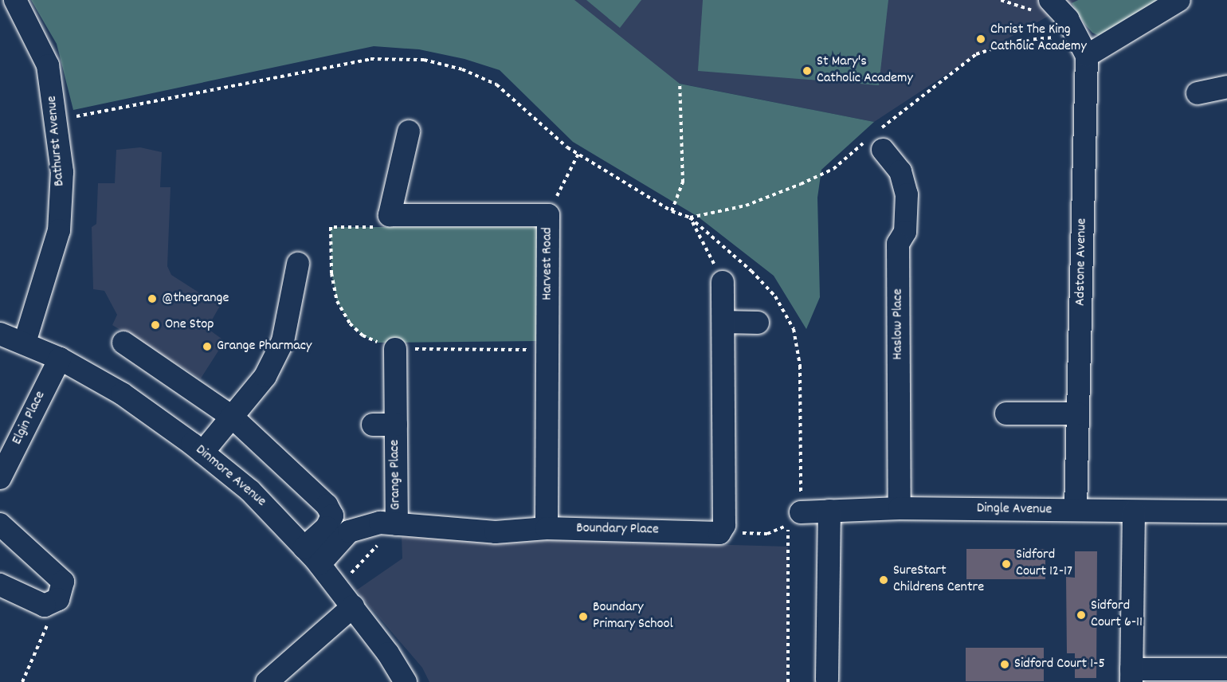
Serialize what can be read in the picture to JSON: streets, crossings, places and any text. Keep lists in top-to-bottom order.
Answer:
{
  "streets": {
    "street": [
      "Bathurst Avenue",
      "Adstone Avenue",
      "Harvest Road",
      "Haslow Place",
      "Elgin Place",
      "Grange Place",
      "Dinmore Avenue",
      "Dingle Avenue",
      "Boundary Place"
    ]
  },
  "crossings": [
    ["Bathurst Avenue", "Dinmore Avenue"],
    ["Adstone Avenue", "Dingle Avenue"],
    ["Harvest Road", "Boundary Place"],
    ["Haslow Place", "Dingle Avenue"],
    ["Elgin Place", "Dinmore Avenue"],
    ["Grange Place", "Boundary Place"],
    ["Dinmore Avenue", "Boundary Place"]
  ],
  "places": [
    "Christ The King Catholic Academy",
    "St Mary's Catholic Academy",
    "@thegrange",
    "One Stop",
    "Grange Pharmacy",
    "Sidford Court 12-17",
    "SureStart Childrens Centre",
    "Sidford Court 6-11",
    "Boundary Primary School",
    "Sidford Court 1-5"
  ]
}
